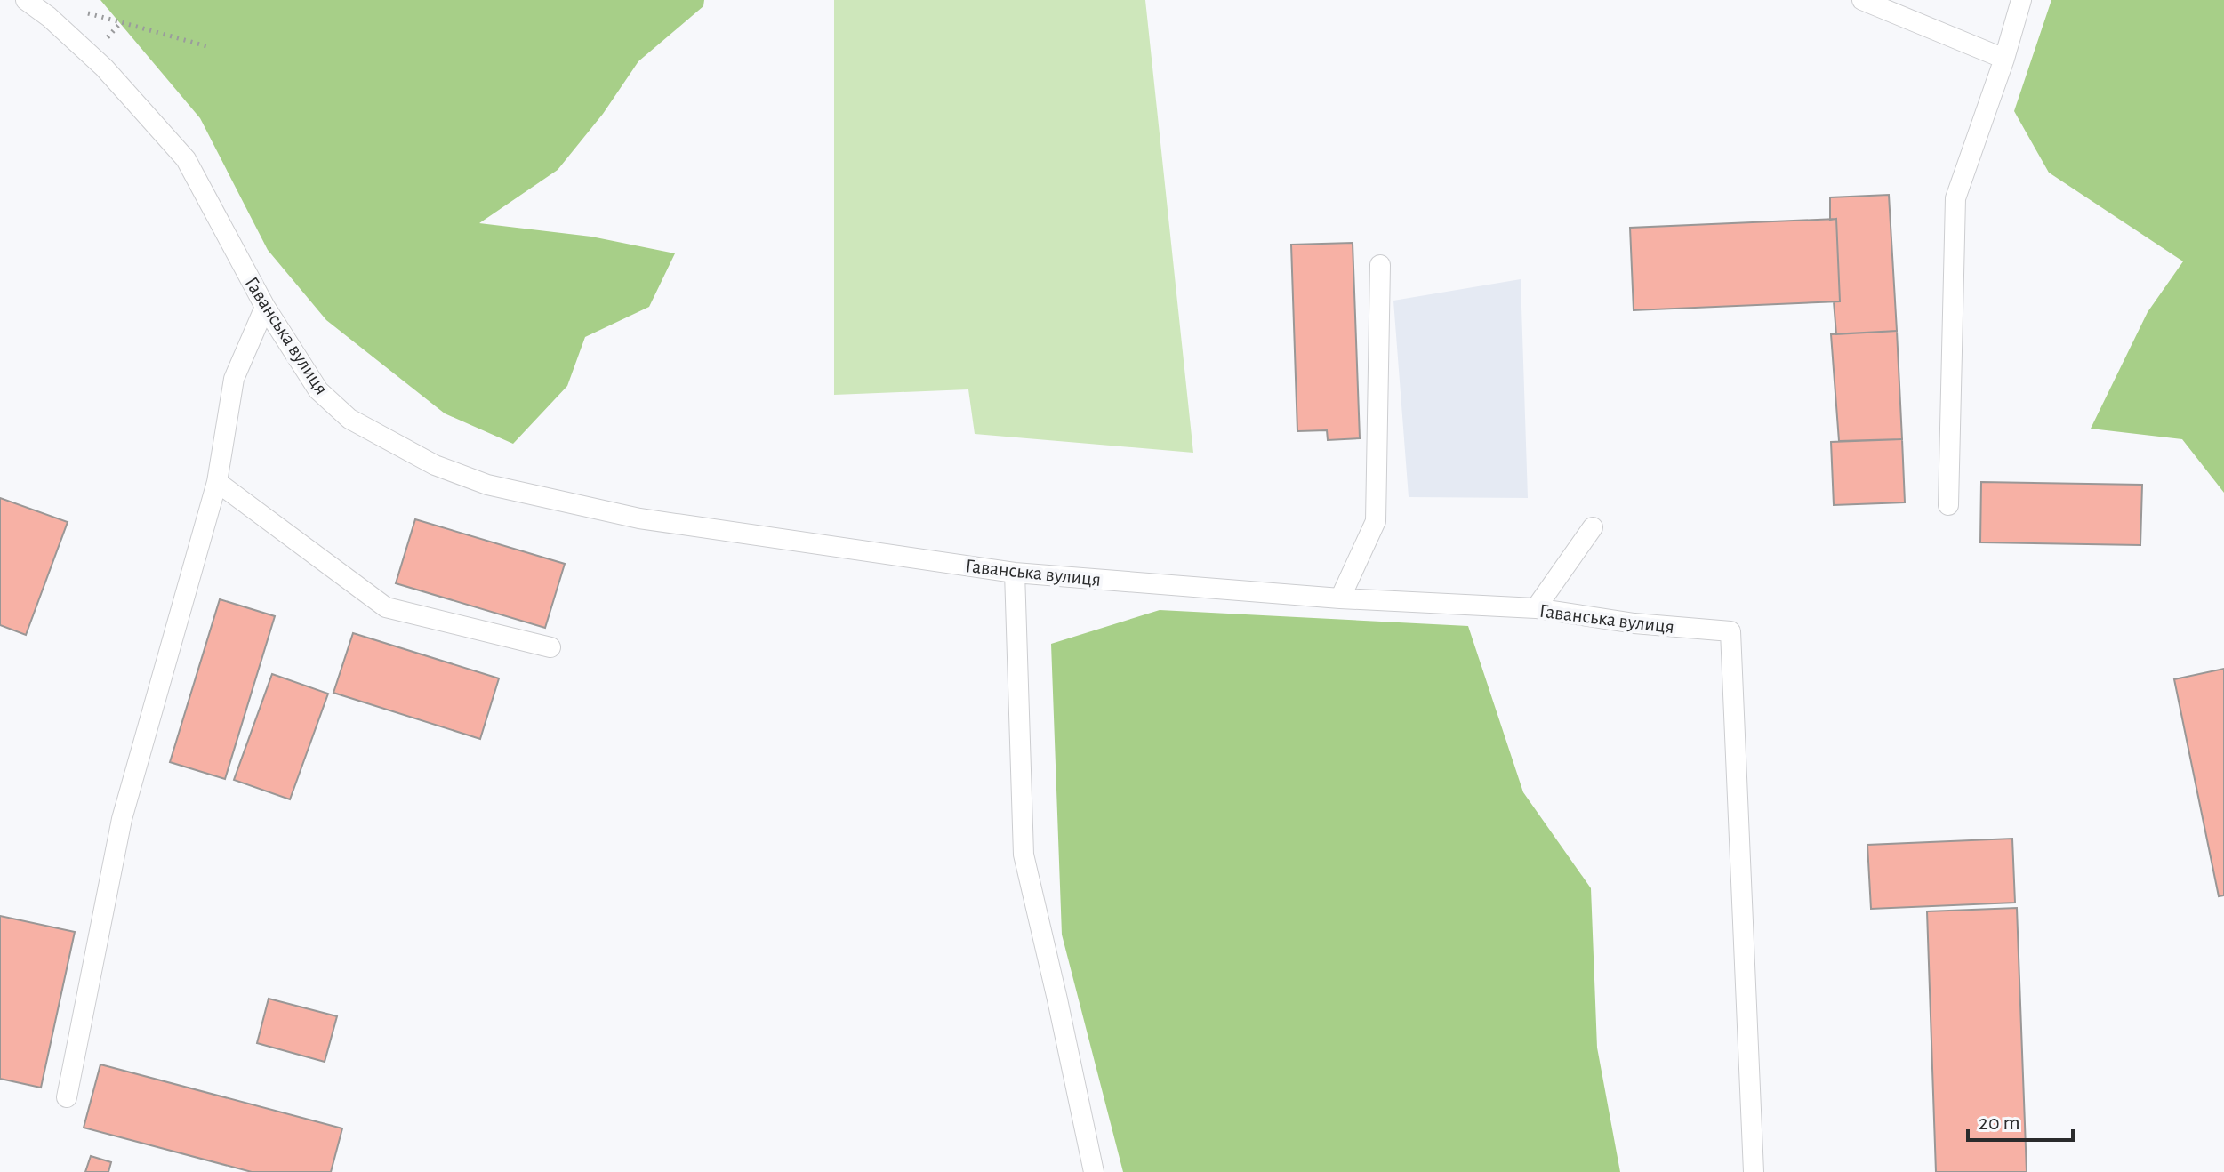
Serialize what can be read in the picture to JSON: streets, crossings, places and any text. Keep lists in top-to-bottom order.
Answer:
{
  "streets": {
    "lane": ["Гаванська вулиця"]
  },
  "scale_bar": "20 m"
}
